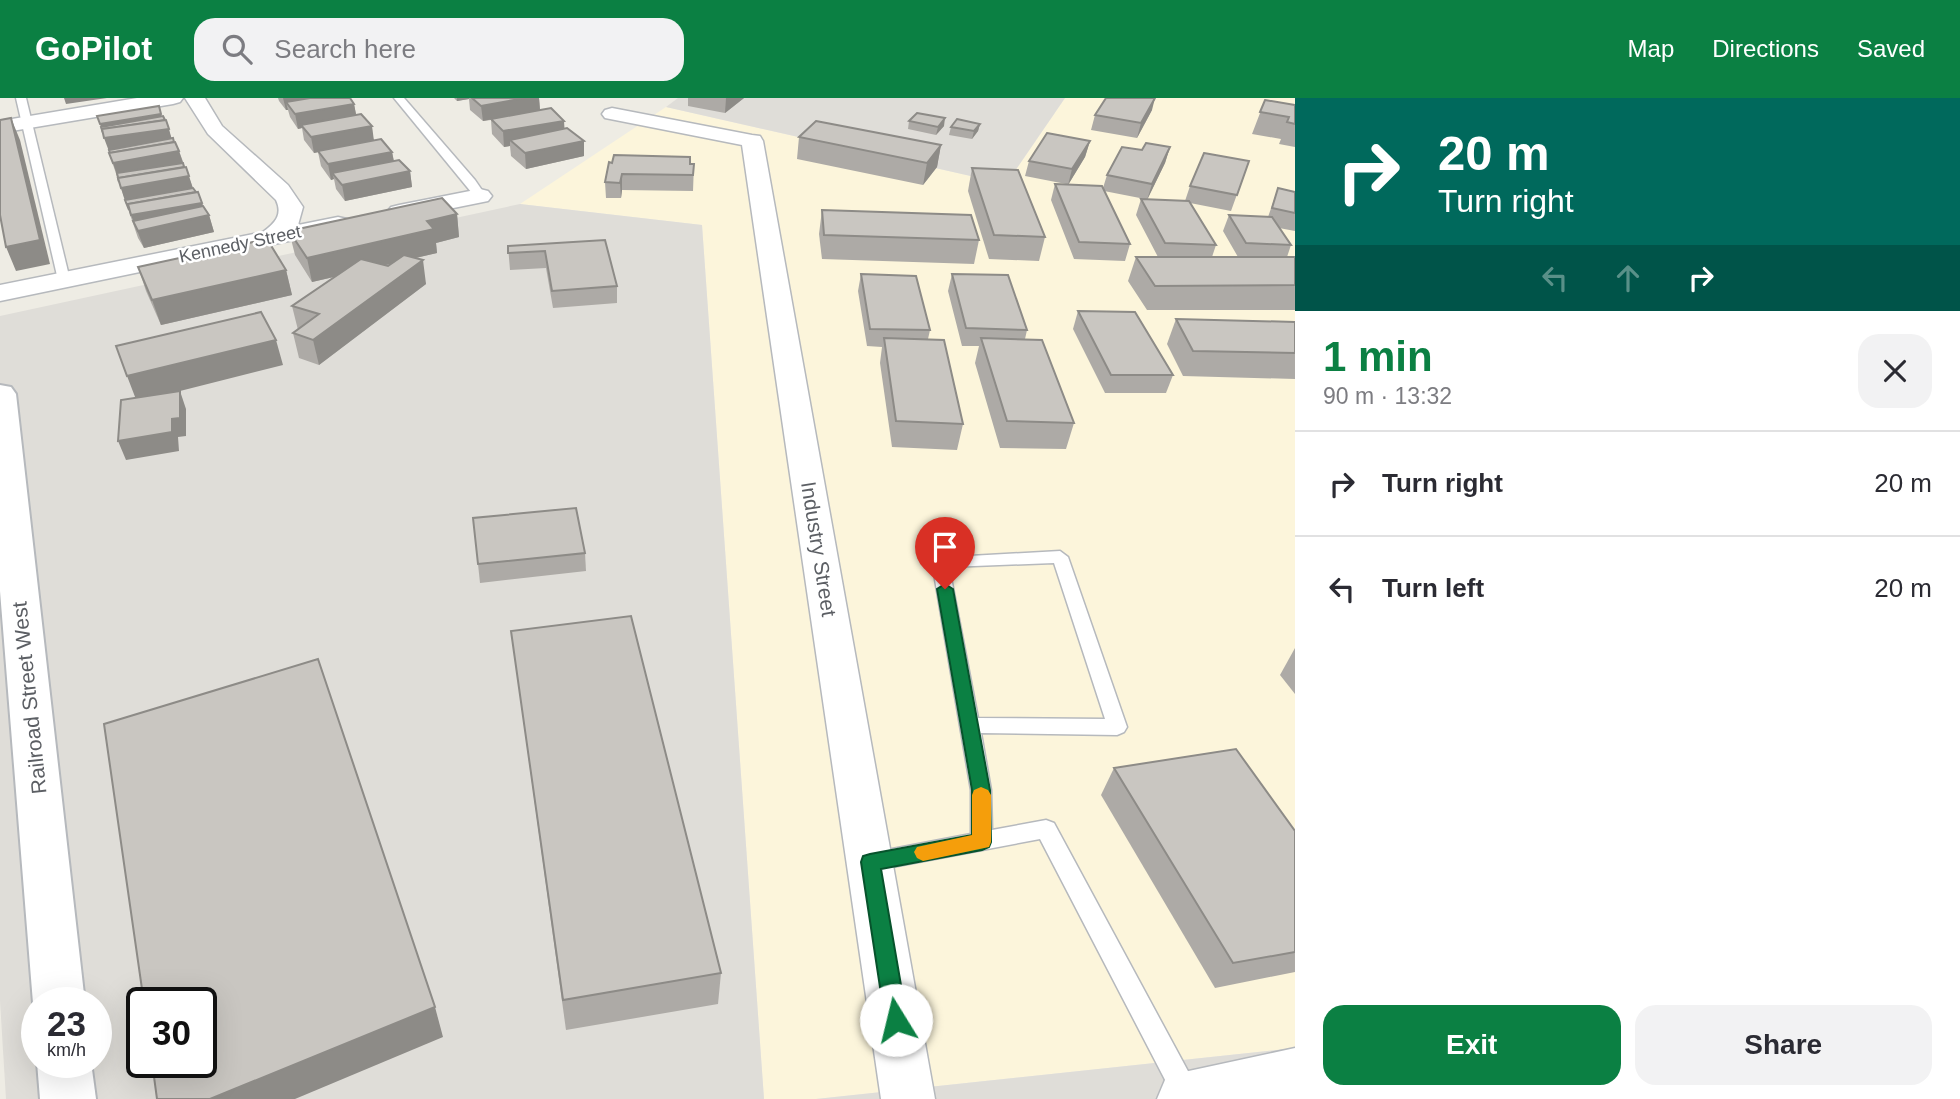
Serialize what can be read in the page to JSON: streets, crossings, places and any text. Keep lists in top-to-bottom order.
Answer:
{
  "streets": {
    "street": ["Kennedy Street", "Industry Street", "Railroad Street West"]
  },
  "page": {
    "header": "GoPilot",
    "search": "Search here",
    "nav": ["Map", "Directions", "Saved"],
    "turn": ["20 m", "Turn right"],
    "heading": ["1 min", "90 m · 13:32"],
    "list": [
      {
        "name": "Turn right",
        "value": "20 m"
      },
      {
        "name": "Turn left",
        "value": "20 m"
      }
    ],
    "speed": "23 km/h",
    "limit": "30",
    "buttons": ["Exit", "Share"]
  }
}
